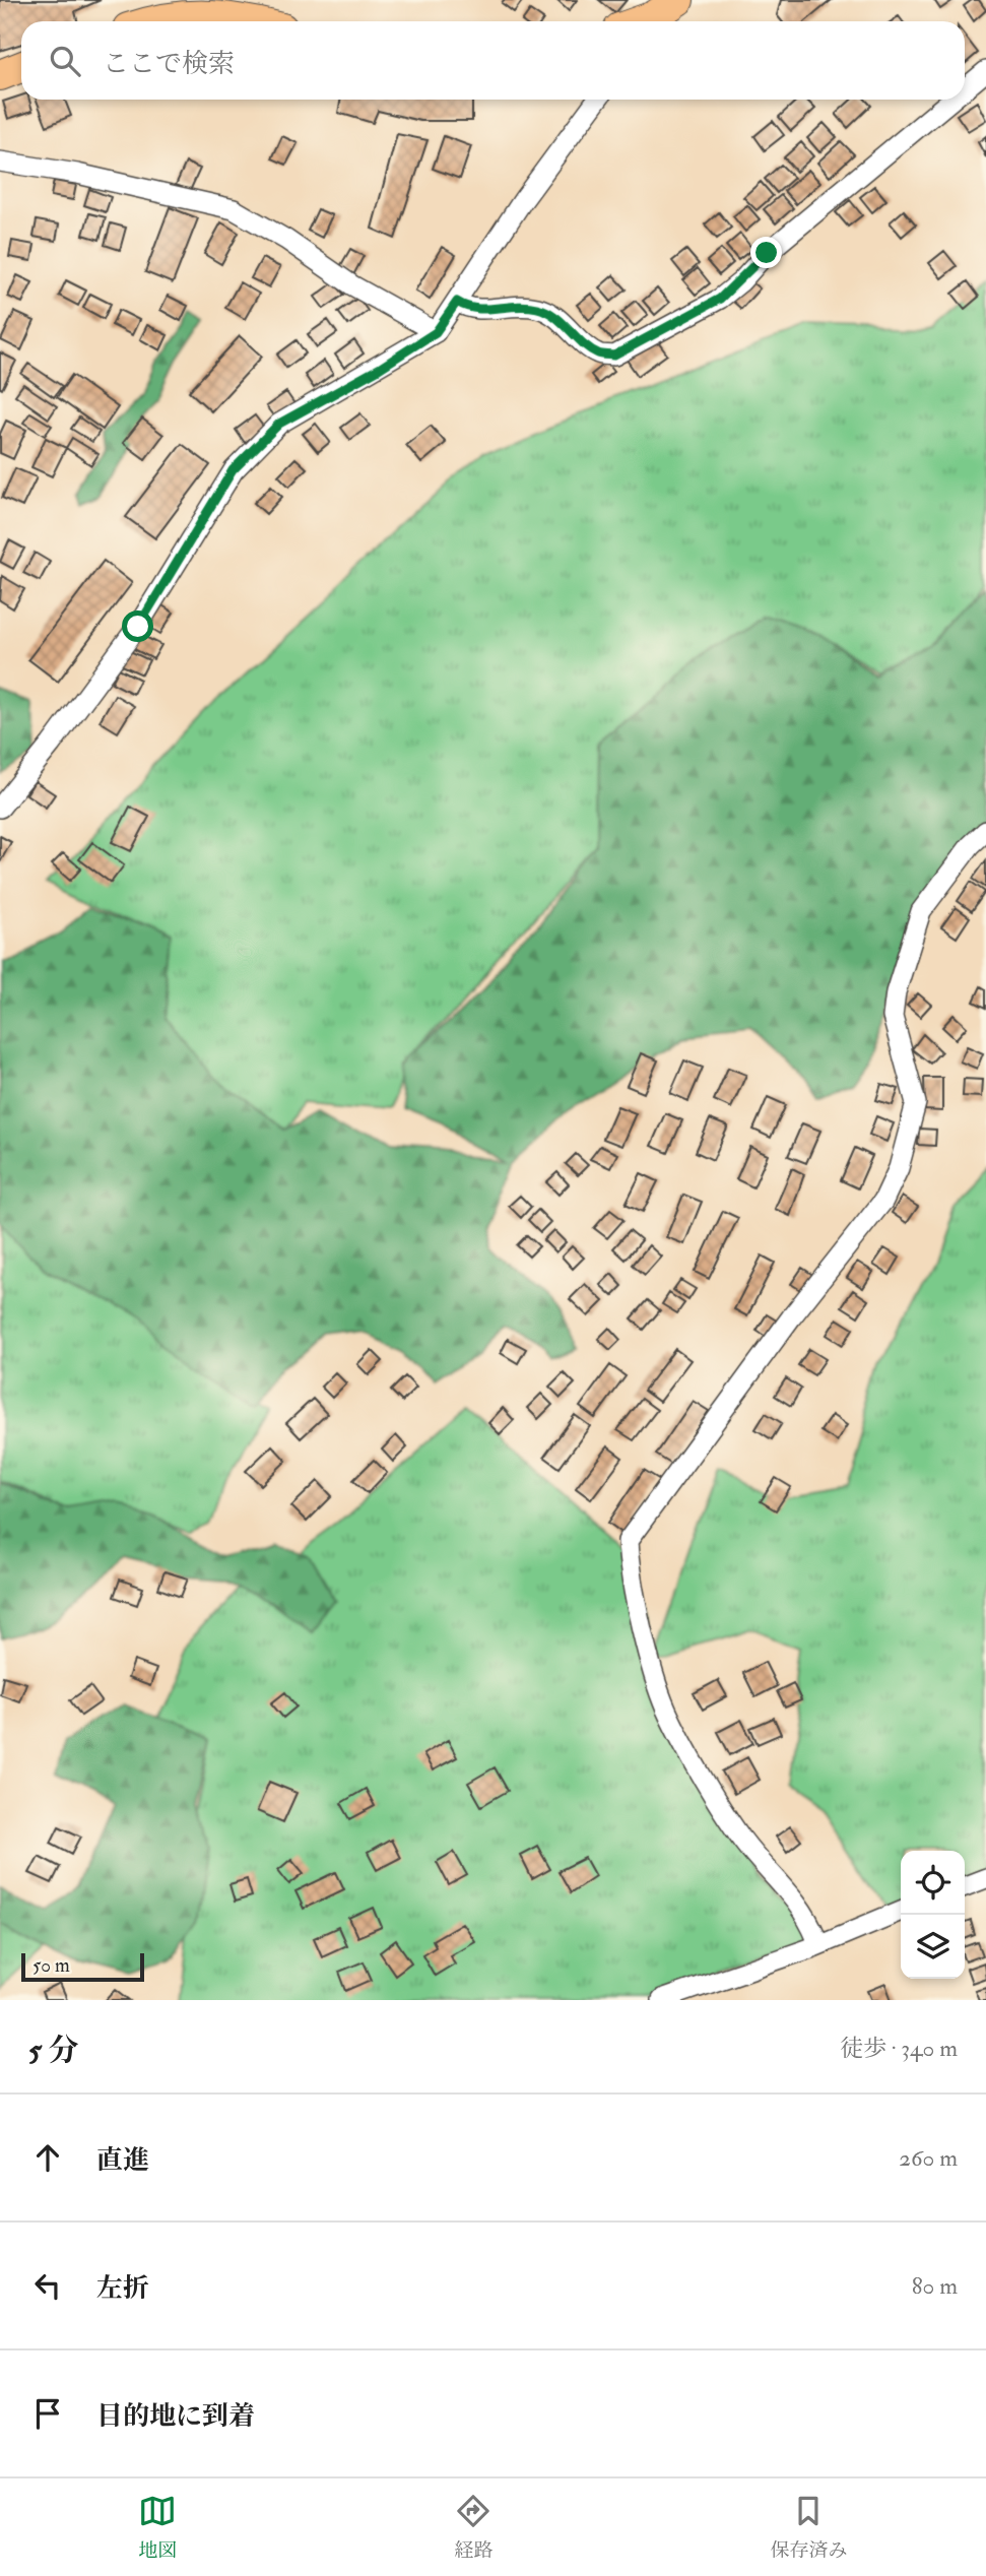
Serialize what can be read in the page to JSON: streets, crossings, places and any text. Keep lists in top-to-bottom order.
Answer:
{
  "scale_bar": "50 m",
  "page": {
    "search": "ここで検索",
    "scale": "50 m",
    "heading": ["5 分", "徒歩 · 340 m"],
    "list": [
      ["直進", "260 m"],
      ["左折", "80 m"],
      "目的地に到着"
    ],
    "nav": ["地図", "経路", "保存済み"]
  }
}
